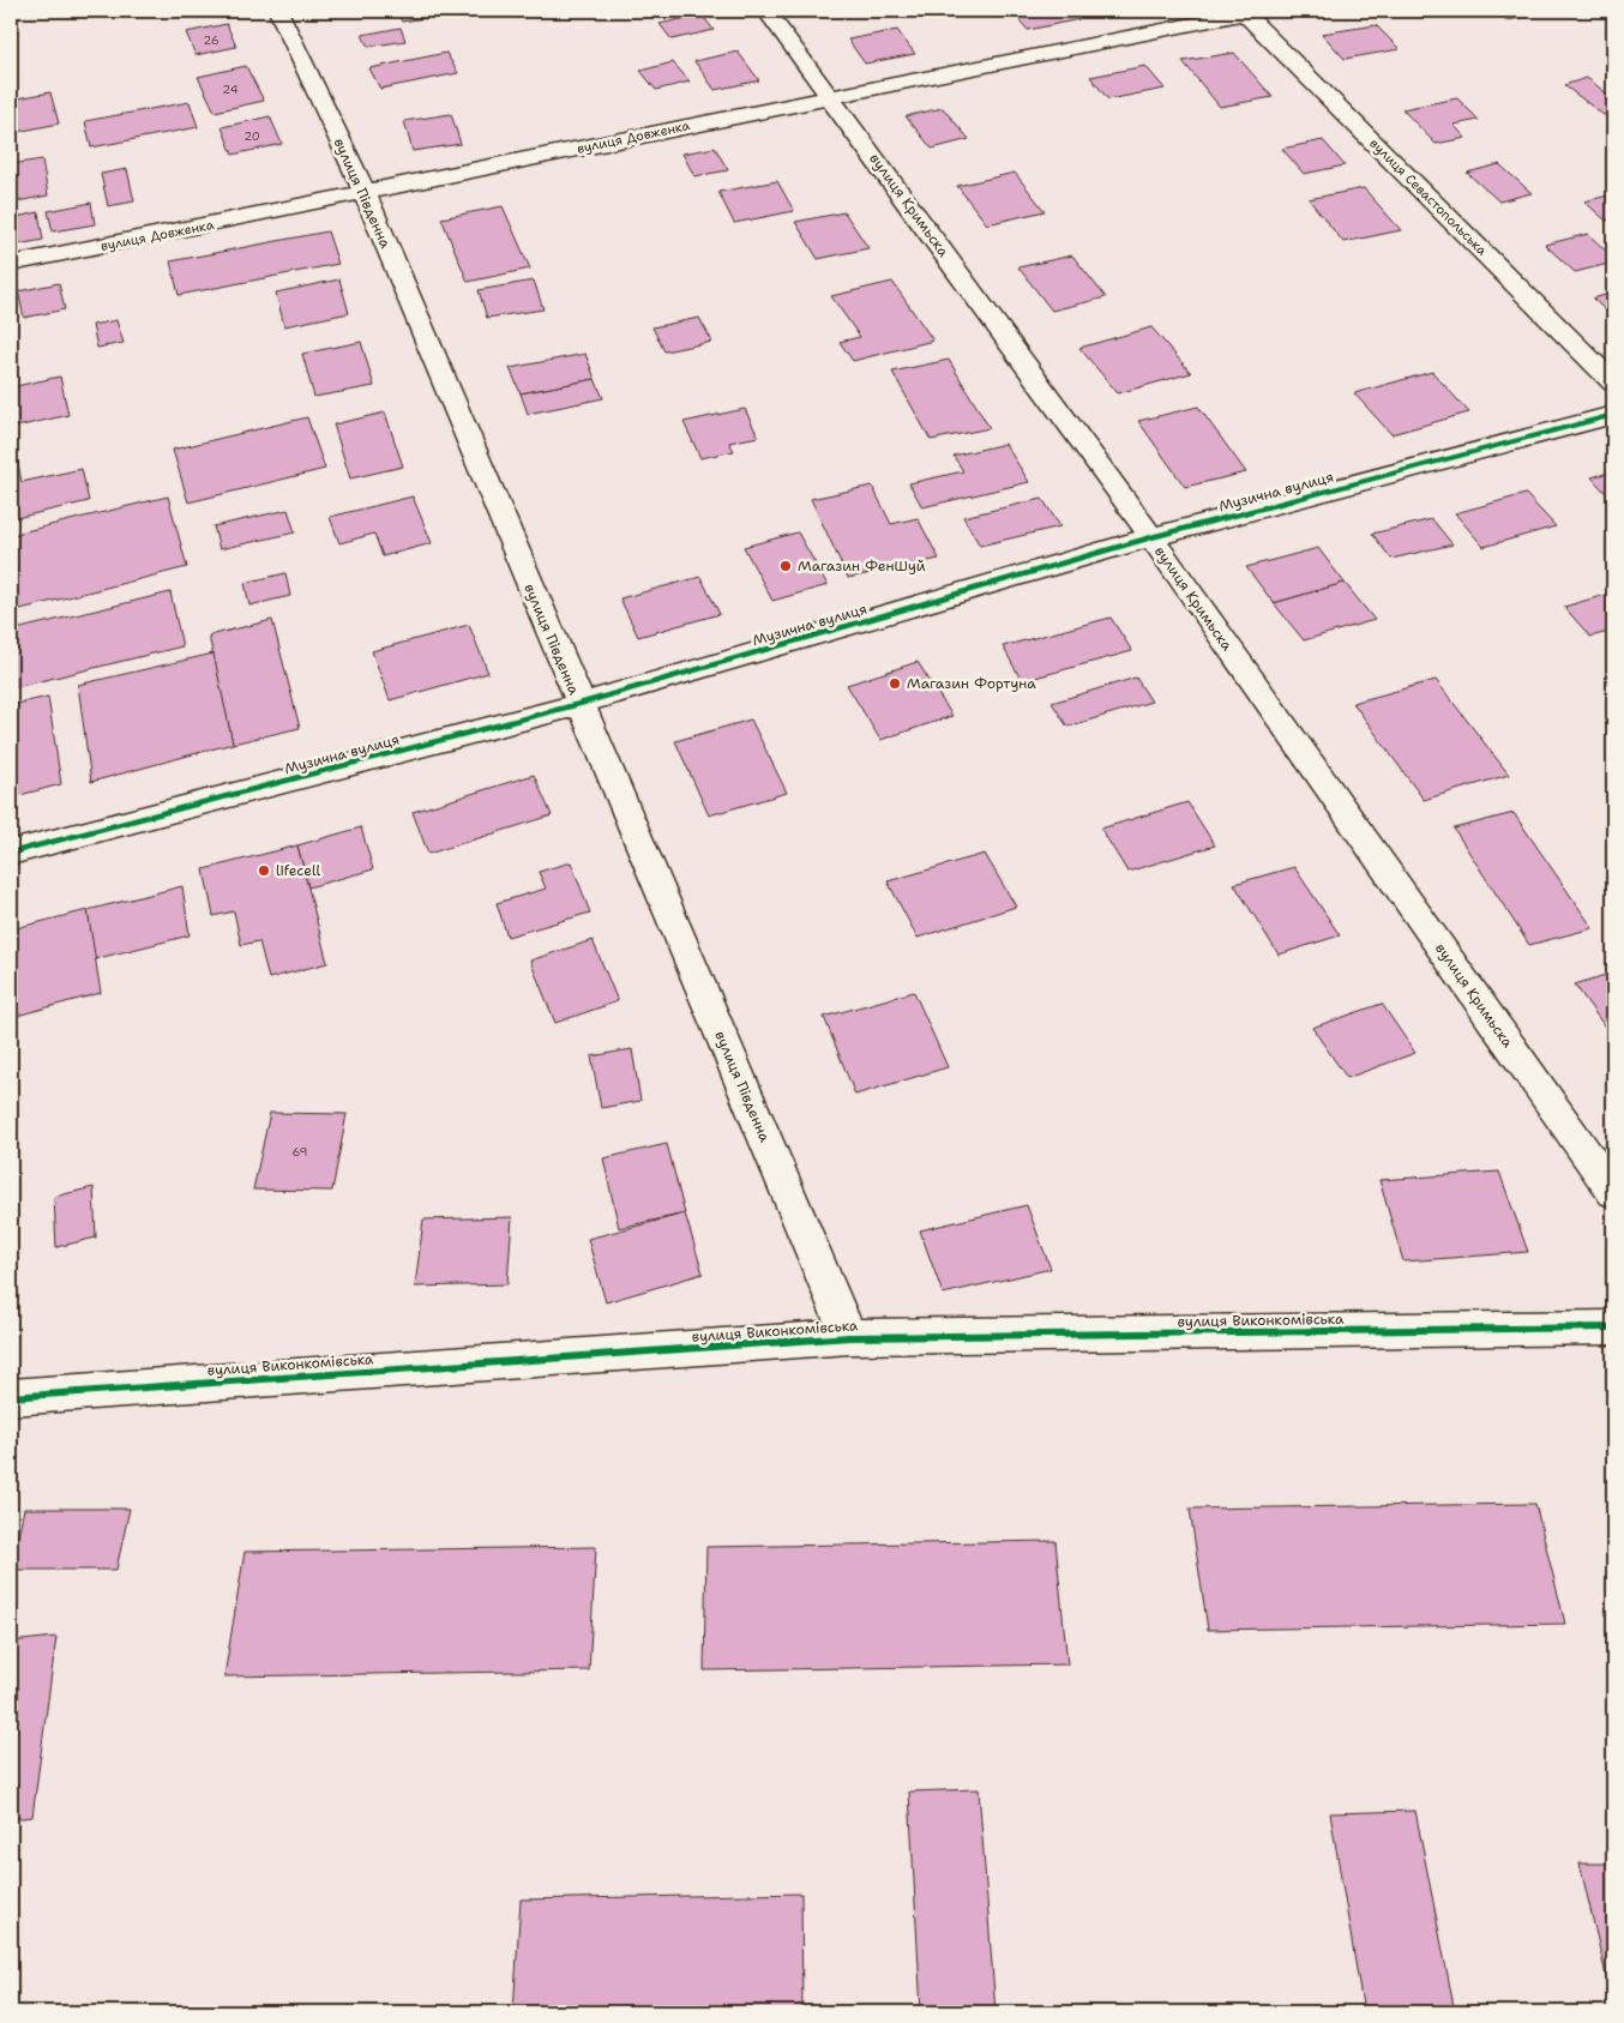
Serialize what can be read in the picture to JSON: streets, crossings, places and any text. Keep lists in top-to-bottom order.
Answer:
{
  "streets": {
    "street": [
      "вулиця Довженка",
      "вулиця Південна",
      "вулиця Севастопольська",
      "вулиця Кримьска",
      "Музична вулиця",
      "вулиця Виконкомівська"
    ]
  },
  "crossings": [
    ["вулиця Довженка", "вулиця Південна"],
    ["вулиця Довженка", "вулиця Севастопольська"],
    ["вулиця Довженка", "вулиця Кримьска"],
    ["вулиця Південна", "Музична вулиця"],
    ["вулиця Південна", "вулиця Виконкомівська"],
    ["вулиця Кримьска", "Музична вулиця"]
  ],
  "places": ["Магазин ФенШуй", "Магазин Фортуна", "lifecell"],
  "house_numbers": [
    "26",
    "24",
    "20",
    "69"
  ]
}
